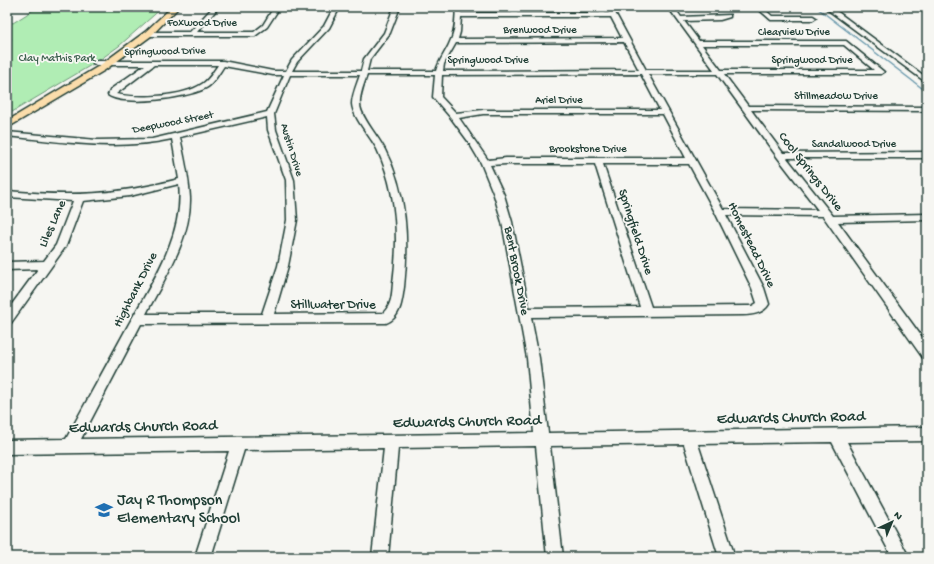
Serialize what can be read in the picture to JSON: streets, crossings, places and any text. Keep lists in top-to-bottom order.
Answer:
{
  "streets": {
    "street": [
      "Foxwood Drive",
      "Brenwood Drive",
      "Clearview Drive",
      "Springwood Drive",
      "Stillmeadow Drive",
      "Ariel Drive",
      "Deepwood Street",
      "Sandalwood Drive",
      "Austin Drive",
      "Brookstone Drive",
      "Cool Springs Drive",
      "Liles Lane",
      "Springfield Drive",
      "Homestead Drive",
      "Bent Brook Drive",
      "Highbank Drive",
      "Stillwater Drive",
      "Edwards Church Road"
    ]
  },
  "crossings": [
    ["Brenwood Drive", "Homestead Drive"],
    ["Brenwood Drive", "Bent Brook Drive"],
    ["Clearview Drive", "Springwood Drive"],
    ["Clearview Drive", "Cool Springs Drive"],
    ["Springwood Drive", "Austin Drive"],
    ["Springwood Drive", "Cool Springs Drive"],
    ["Springwood Drive", "Homestead Drive"],
    ["Springwood Drive", "Bent Brook Drive"],
    ["Springwood Drive", "Stillwater Drive"],
    ["Stillmeadow Drive", "Cool Springs Drive"],
    ["Ariel Drive", "Homestead Drive"],
    ["Ariel Drive", "Bent Brook Drive"],
    ["Deepwood Street", "Austin Drive"],
    ["Deepwood Street", "Highbank Drive"],
    ["Sandalwood Drive", "Cool Springs Drive"],
    ["Austin Drive", "Stillwater Drive"],
    ["Brookstone Drive", "Springfield Drive"],
    ["Brookstone Drive", "Homestead Drive"],
    ["Brookstone Drive", "Bent Brook Drive"],
    ["Springfield Drive", "Homestead Drive"],
    ["Homestead Drive", "Bent Brook Drive"],
    ["Bent Brook Drive", "Edwards Church Road"],
    ["Highbank Drive", "Stillwater Drive"],
    ["Highbank Drive", "Edwards Church Road"]
  ],
  "parks": ["Clay Mathis Park"],
  "places": {
    "school or university": ["Jay R Thompson Elementary School"]
  },
  "north": "top right"
}
